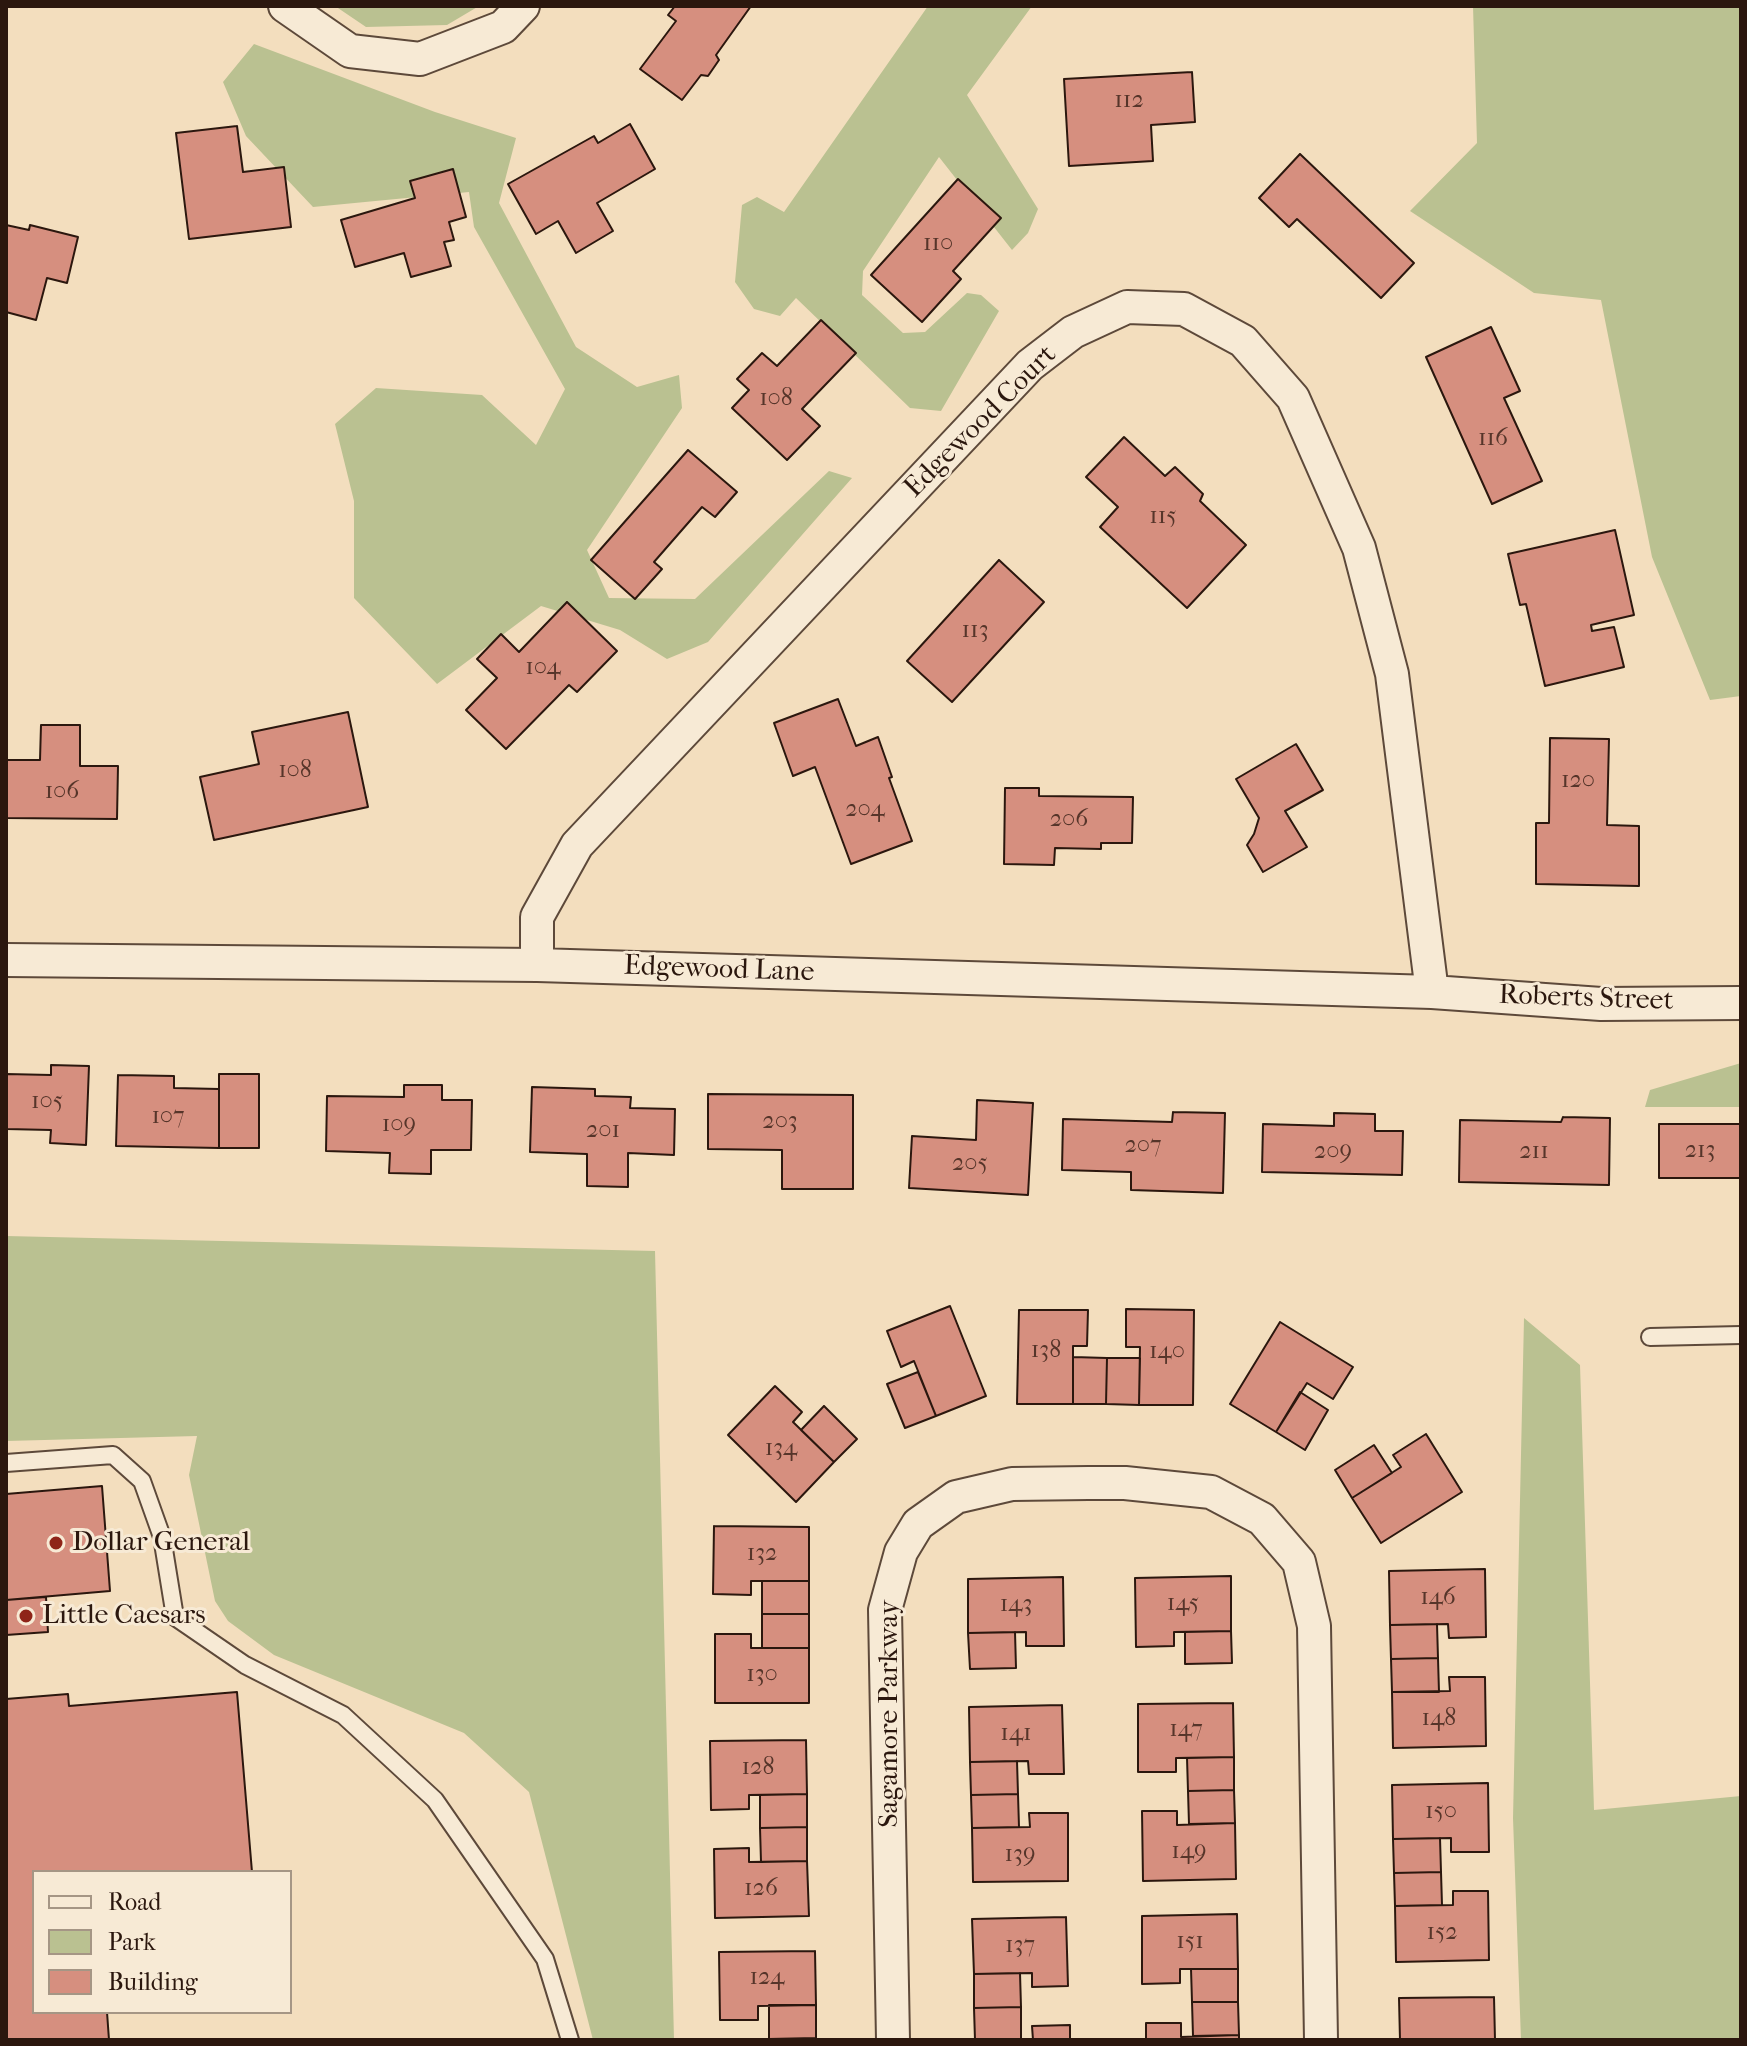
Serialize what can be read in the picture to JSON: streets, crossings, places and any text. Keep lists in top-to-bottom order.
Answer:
{
  "streets": {
    "street": [
      "Edgewood Court",
      "Edgewood Lane",
      "Roberts Street",
      "Sagamore Parkway"
    ]
  },
  "crossings": [
    ["Edgewood Court", "Edgewood Lane"],
    ["Edgewood Court", "Roberts Street"],
    ["Edgewood Lane", "Roberts Street"]
  ],
  "places": ["Dollar General", "Little Caesars"],
  "house_numbers": [
    "112",
    "110",
    "108",
    "116",
    "115",
    "113",
    "104",
    "108",
    "120",
    "106",
    "204",
    "206",
    "105",
    "107",
    "203",
    "109",
    "201",
    "207",
    "213",
    "209",
    "211",
    "205",
    "138",
    "140",
    "134",
    "132",
    "146",
    "145",
    "143",
    "130",
    "148",
    "147",
    "141",
    "128",
    "150",
    "149",
    "139",
    "126",
    "152",
    "151",
    "137",
    "124"
  ],
  "legend": ["Road", "Park", "Building"]
}
